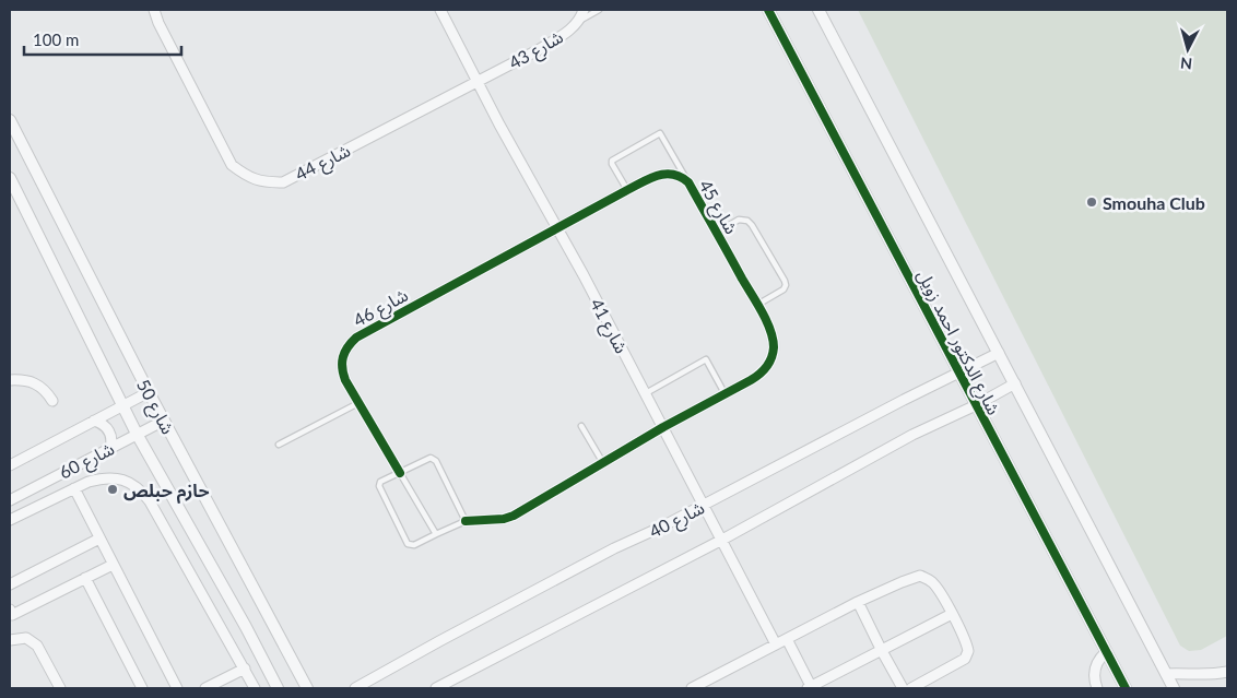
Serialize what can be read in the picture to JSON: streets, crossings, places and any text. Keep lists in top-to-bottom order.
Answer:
{
  "streets": {
    "street": [
      "شارع 43",
      "شارع 44",
      "شارع 45",
      "شارع 46",
      "شارع 41",
      "شارع الدكتور احمد زويل",
      "شارع 50",
      "شارع 60",
      "شارع 40"
    ]
  },
  "crossings": [
    ["شارع 43", "شارع 44"],
    ["شارع 43", "شارع 41"],
    ["شارع 44", "شارع 41"],
    ["شارع 45", "شارع 46"],
    ["شارع 45", "شارع 41"],
    ["شارع 46", "شارع 41"],
    ["شارع 41", "شارع 40"],
    ["شارع الدكتور احمد زويل", "شارع 40"],
    ["شارع 50", "شارع 60"]
  ],
  "places": ["Smouha Club", "حازم حبلص"],
  "scale_bar": "100 m",
  "north": "bottom"
}
